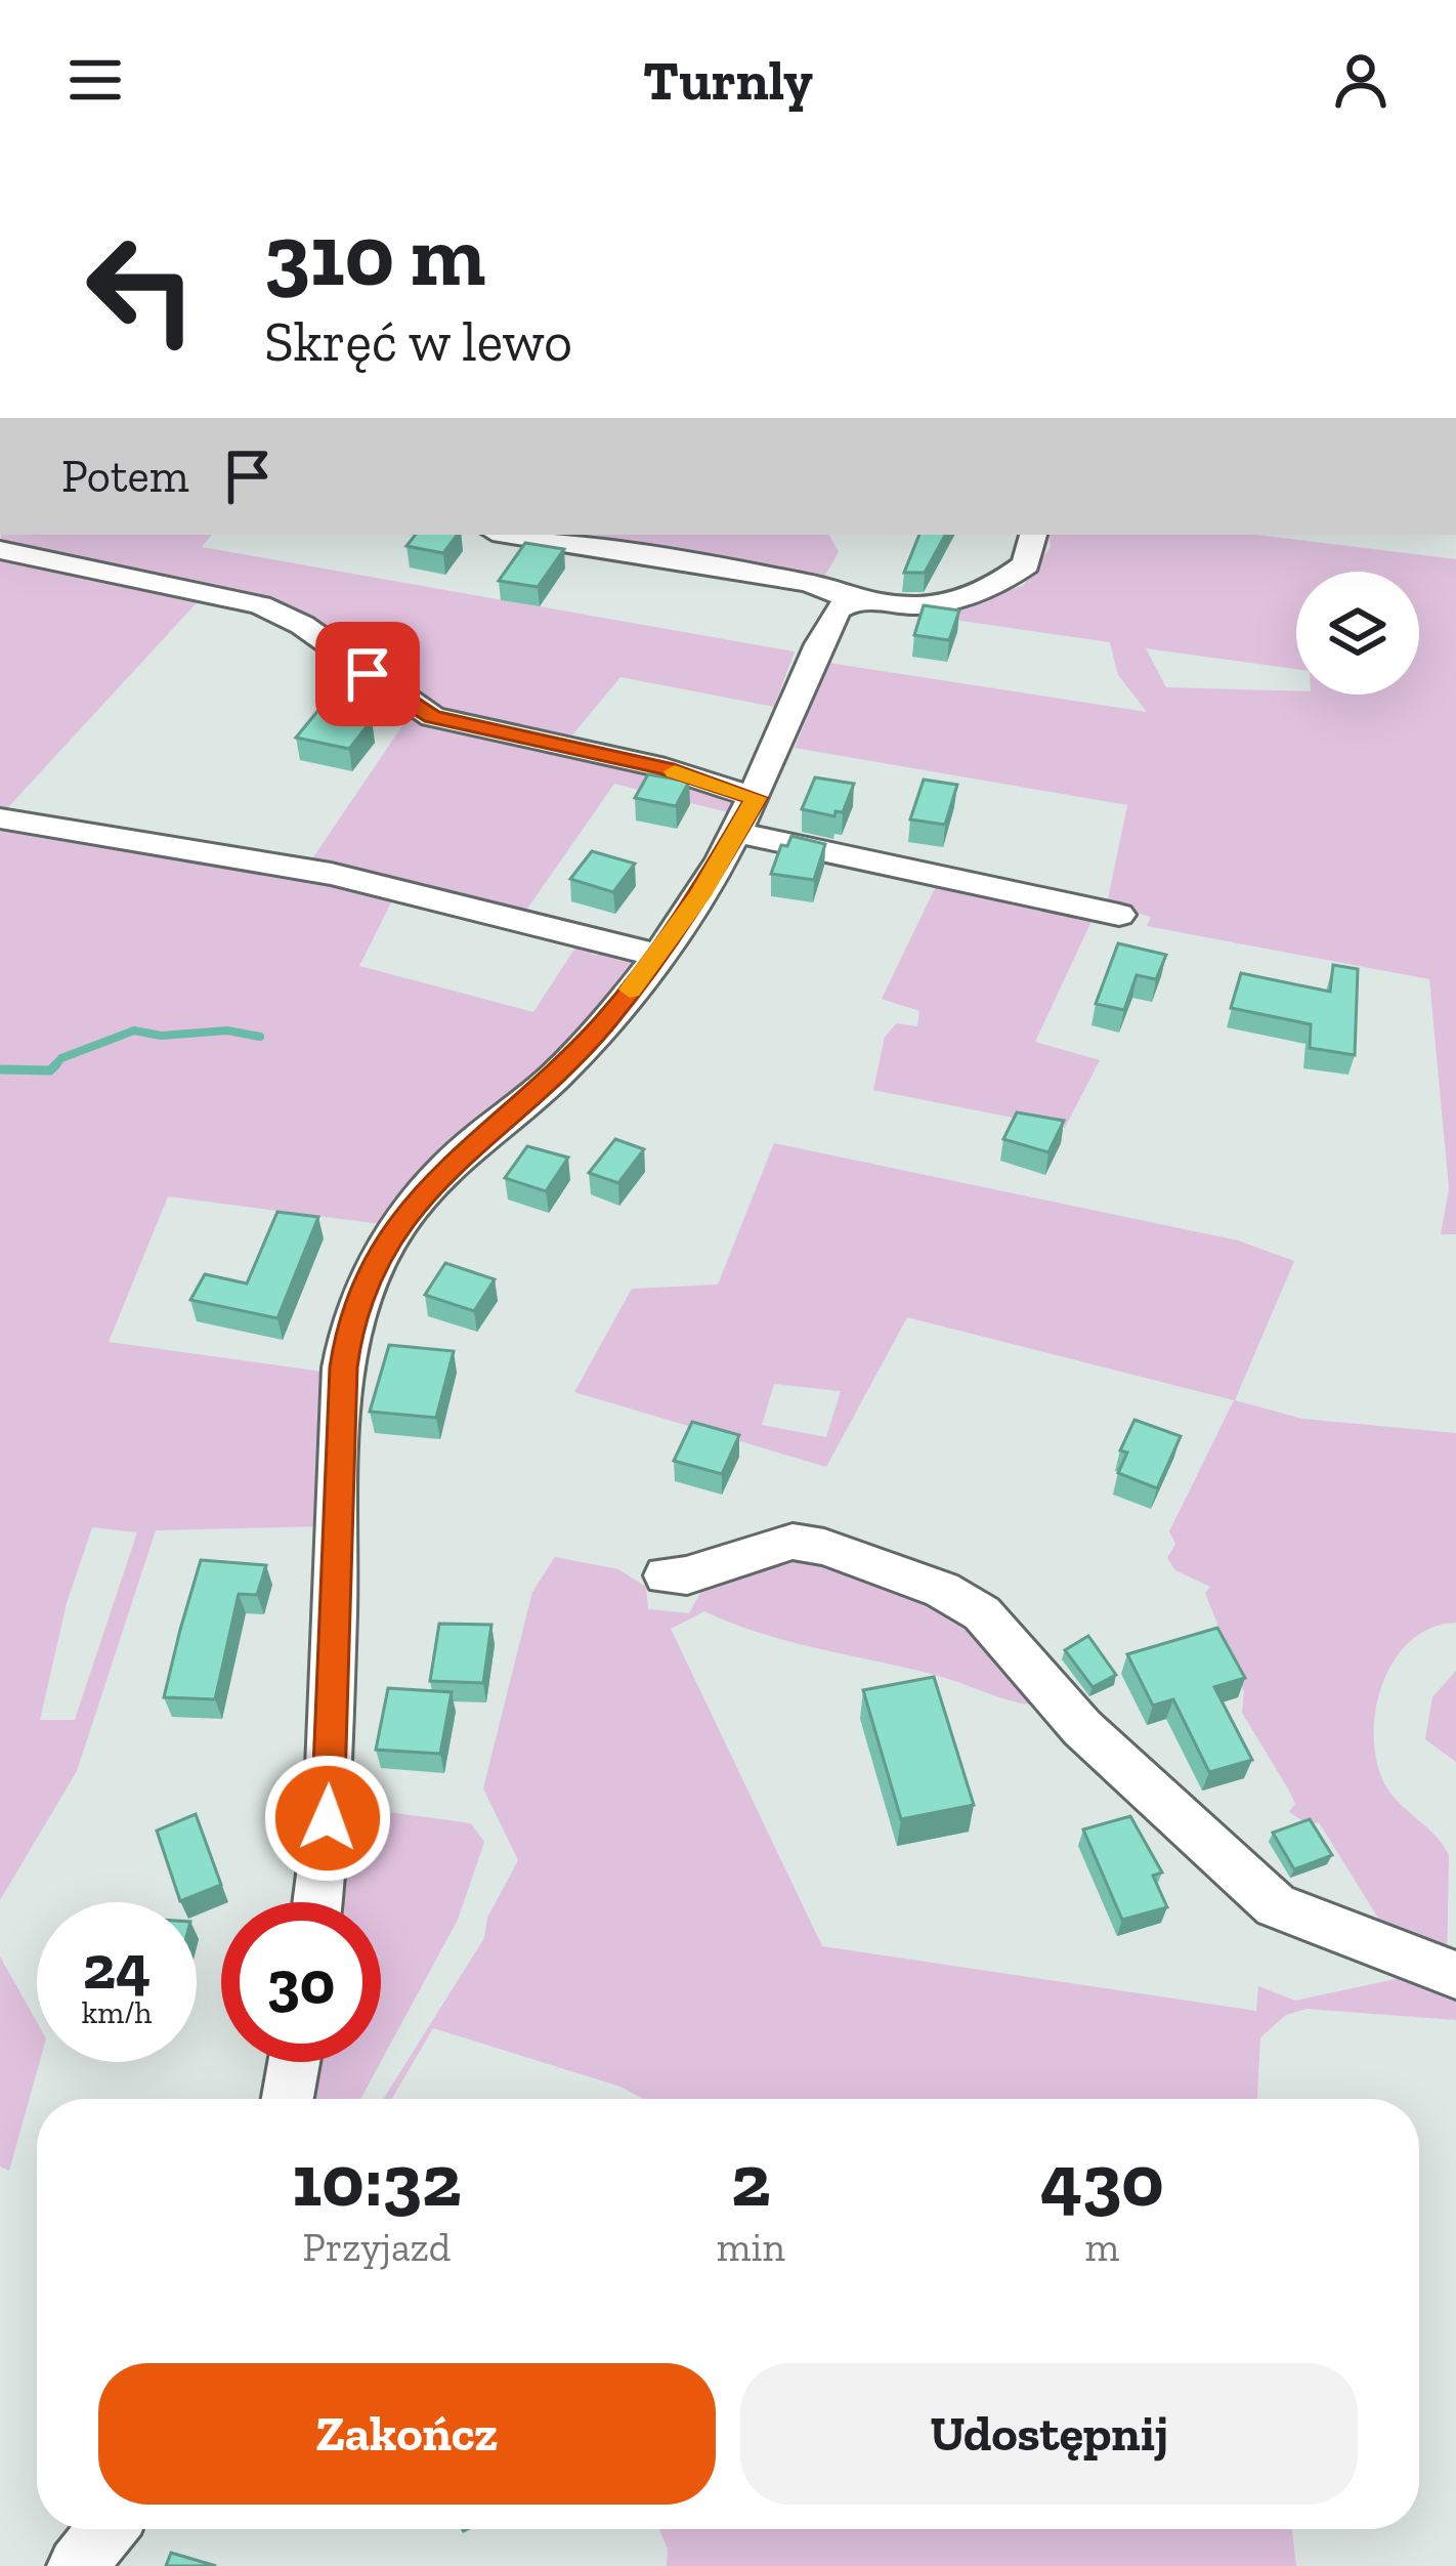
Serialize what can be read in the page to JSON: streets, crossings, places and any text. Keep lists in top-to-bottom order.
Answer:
{
  "page": {
    "header": "Turnly",
    "turn": ["310 m", "Skręć w lewo"],
    "then": "Potem",
    "speed": "24 km/h",
    "limit": "30",
    "eta": [
      "10:32",
      "Przyjazd",
      "2",
      "min",
      "430",
      "m"
    ],
    "buttons": ["Zakończ", "Udostępnij"]
  }
}
